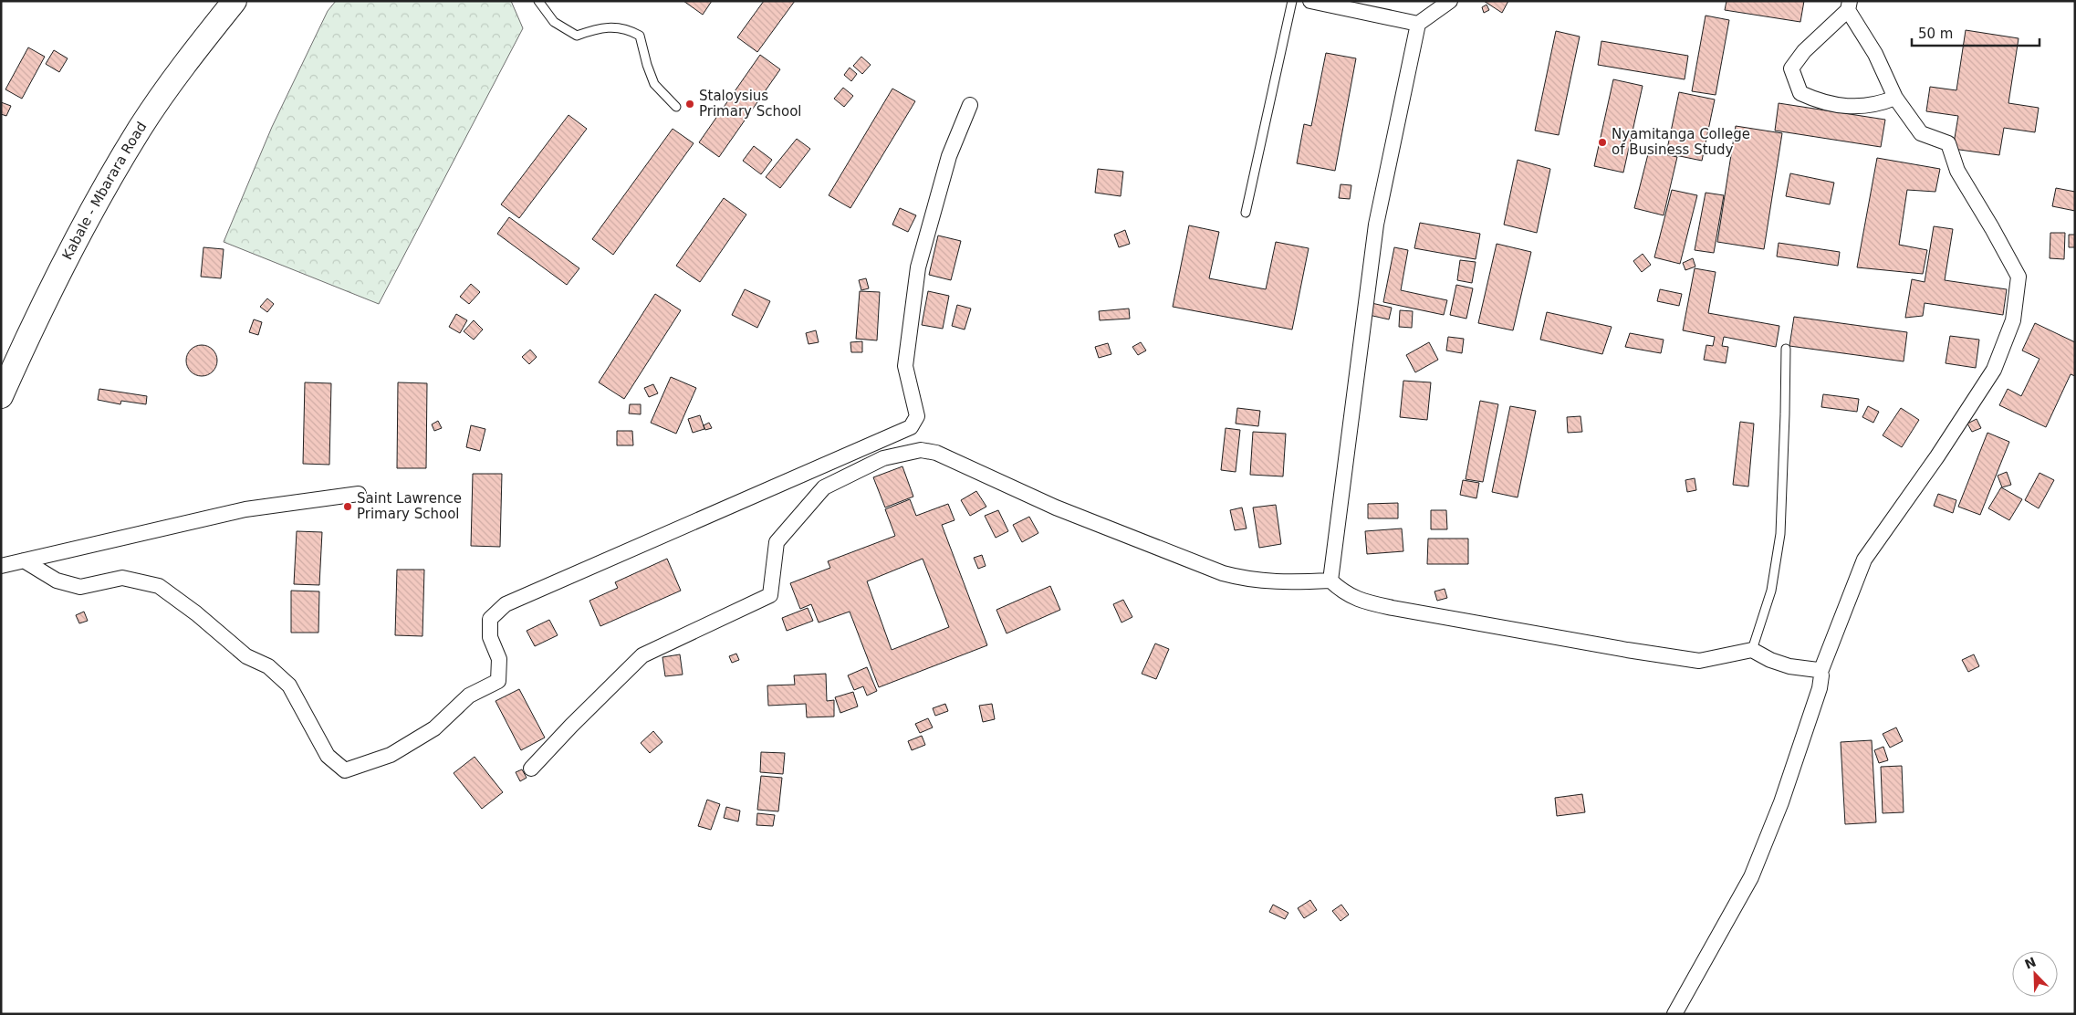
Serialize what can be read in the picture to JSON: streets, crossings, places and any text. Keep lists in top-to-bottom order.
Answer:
{
  "streets": {
    "main road": ["Kabale - Mbarara Road"]
  },
  "places": ["Staloysius Primary School", "Nyamitanga College of Business Study", "Saint Lawrence Primary School"],
  "scale_bar": "50 m",
  "north": "top left"
}
